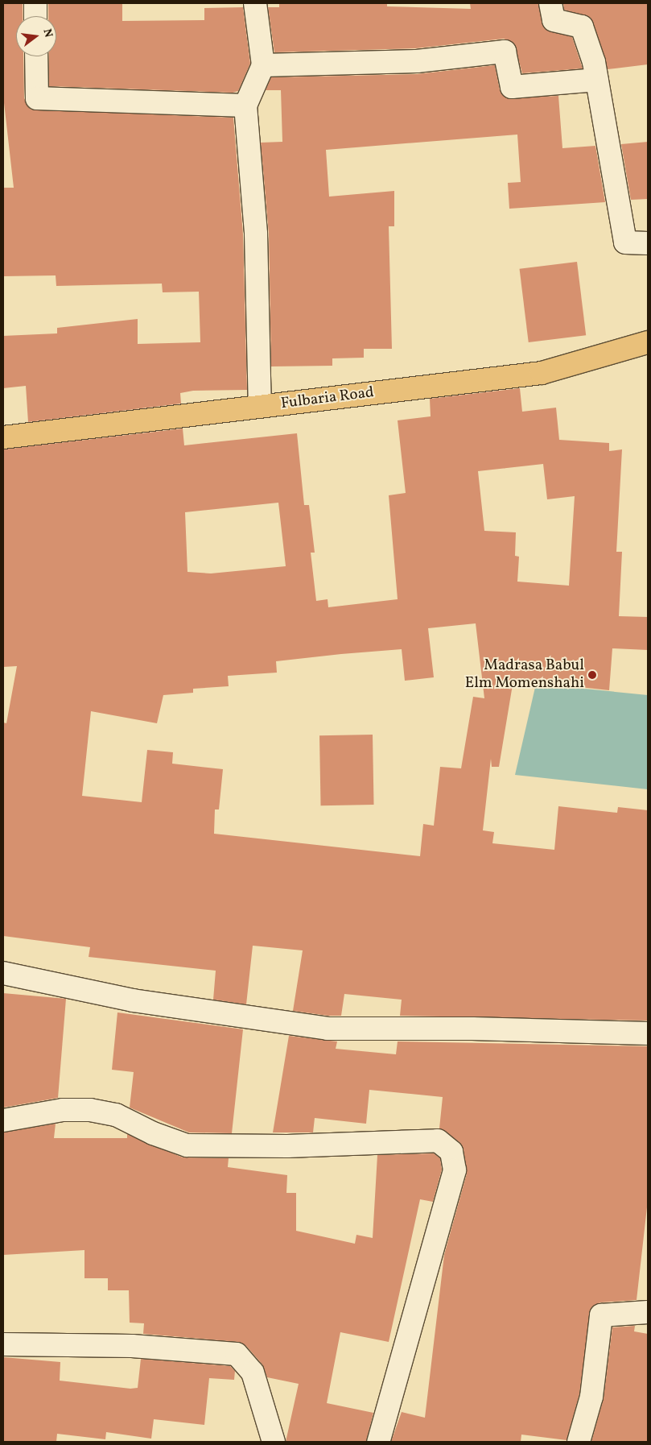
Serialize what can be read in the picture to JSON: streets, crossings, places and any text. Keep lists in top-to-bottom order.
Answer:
{
  "streets": {
    "main road": ["Fulbaria Road"]
  },
  "places": ["Madrasa Babul Elm Momenshahi"],
  "north": "right"
}
